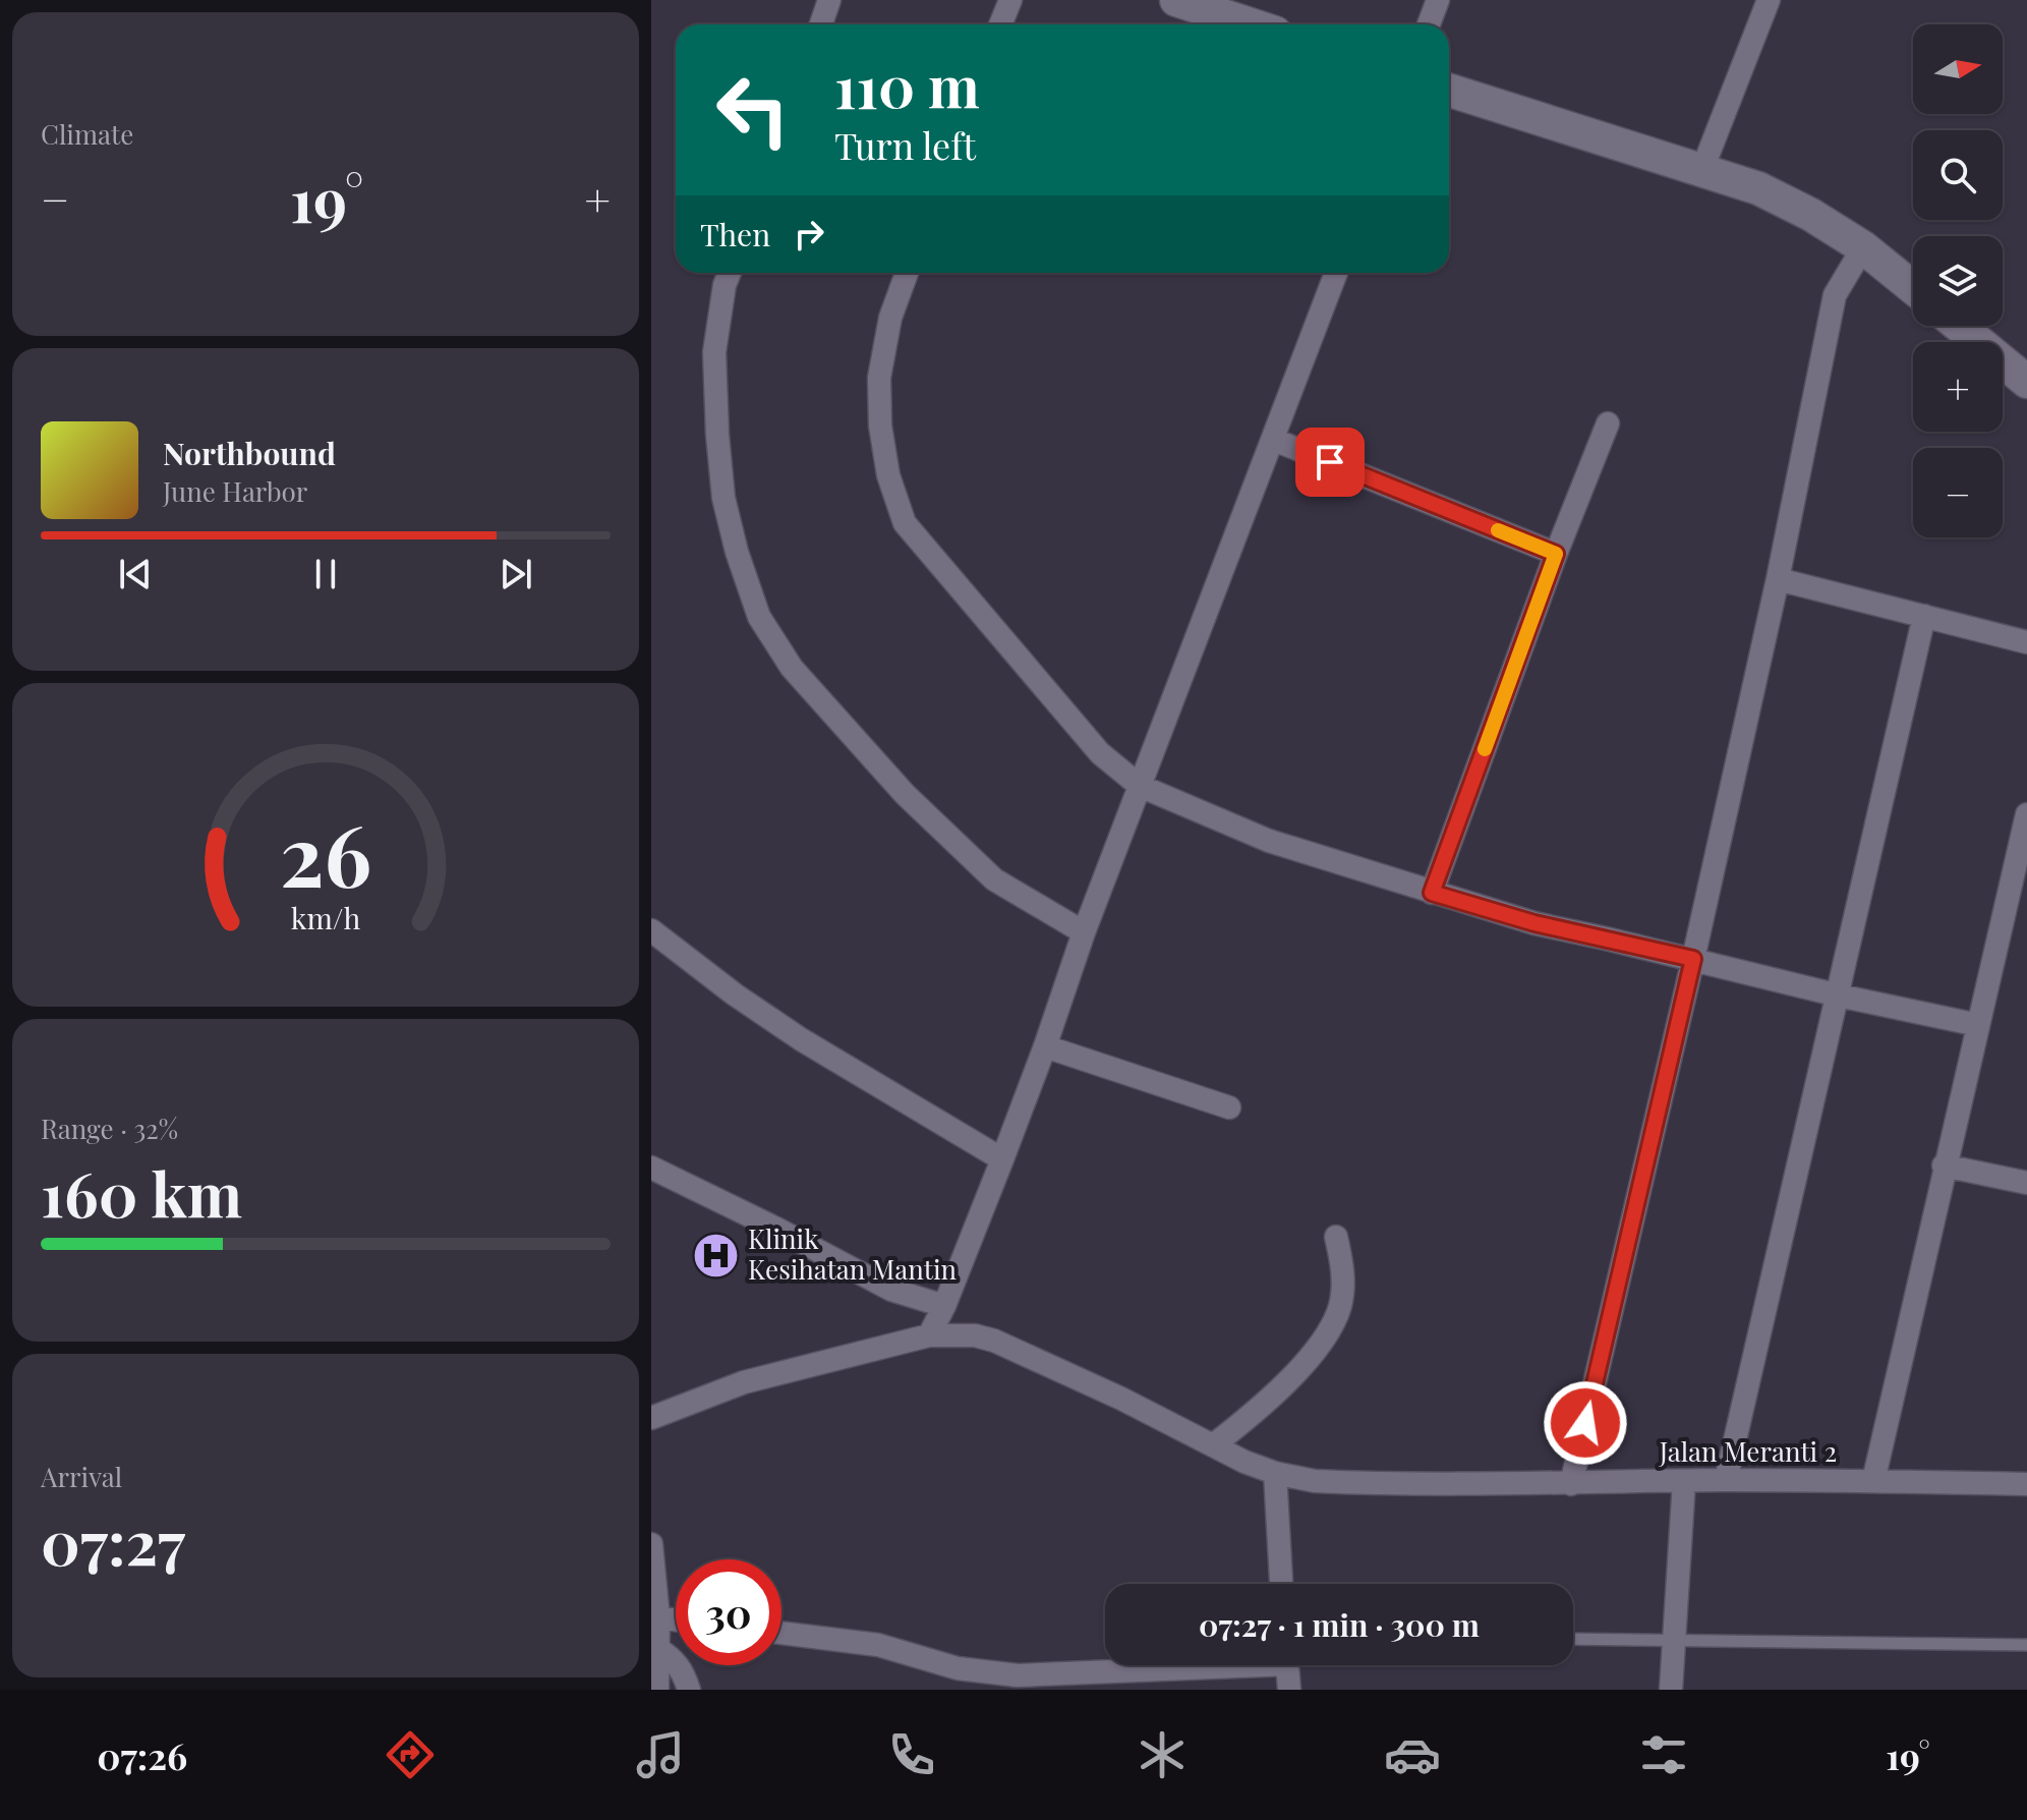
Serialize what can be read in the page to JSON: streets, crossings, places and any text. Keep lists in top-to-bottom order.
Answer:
{
  "streets": {
    "street": ["Jalan Meranti 2"]
  },
  "places": {
    "hospital": ["Klinik Kesihatan Mantin"]
  },
  "north": "right",
  "page": {
    "tile": [
      "Climate",
      ["Range · 32%", "160 km"],
      ["Arrival", "07:27"]
    ],
    "map_buttons": ["+", "−"],
    "turn": ["110 m", "Turn left"],
    "heat": ["−", "19°", "+"],
    "then": "Then",
    "song": ["Northbound", "June Harbor"],
    "limit": "30",
    "trip": "07:27 · 1 min · 300 m",
    "tabs": ["07:26", "19°"],
    "gauge": ["26", "km/h"]
  }
}
